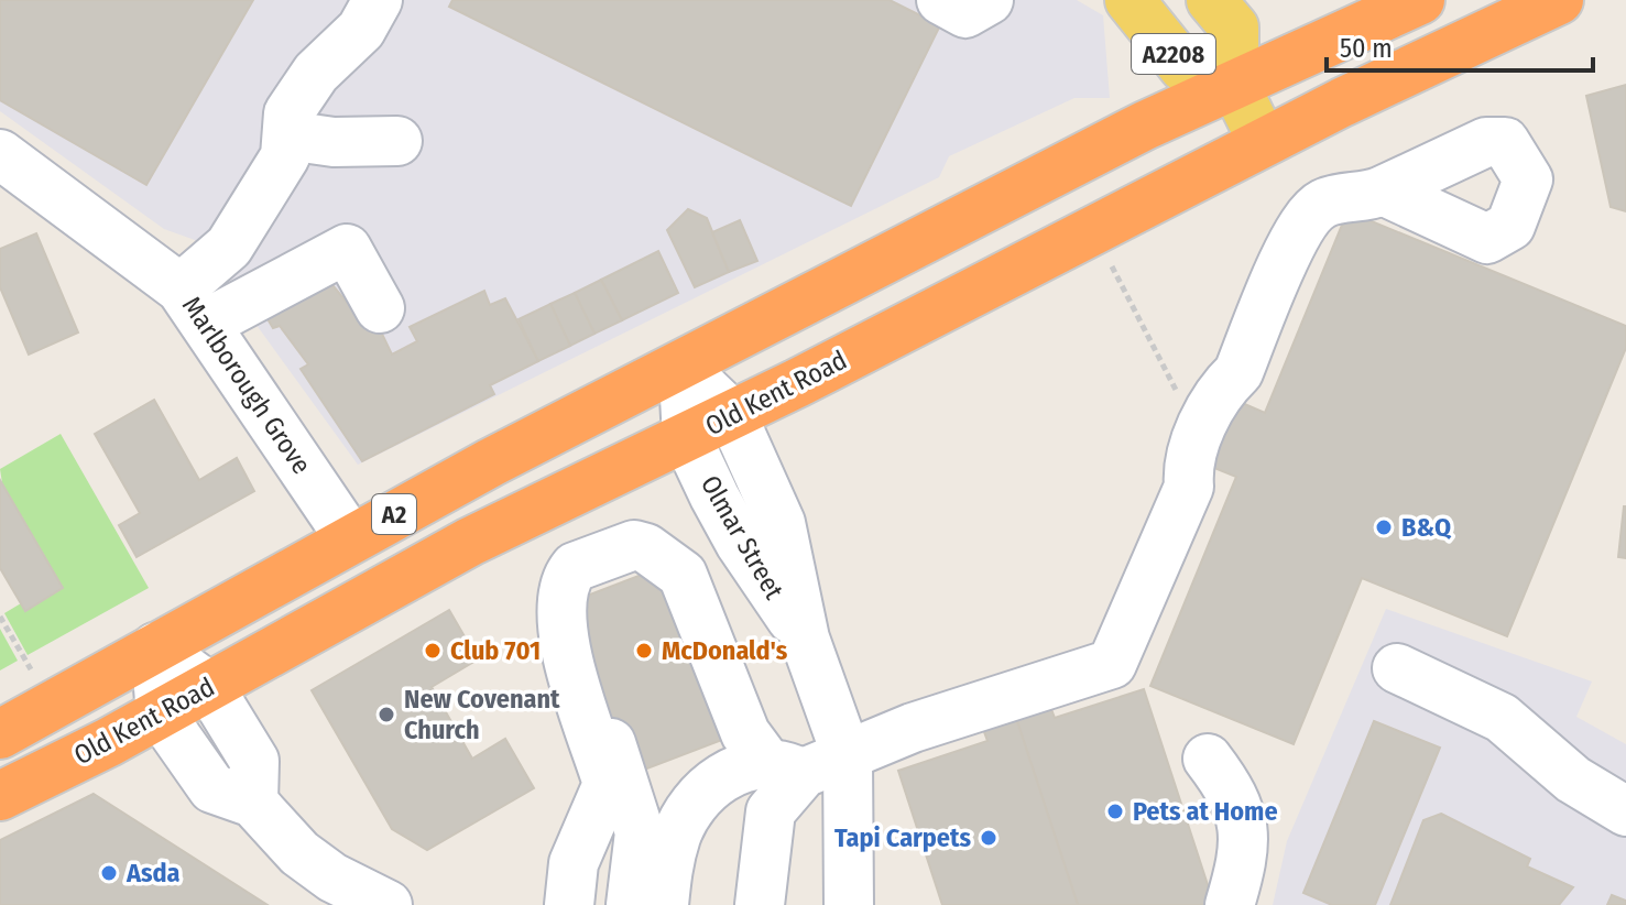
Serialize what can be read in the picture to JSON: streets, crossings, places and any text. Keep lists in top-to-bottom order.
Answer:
{
  "streets": {
    "highway": ["Old Kent Road", "A2"],
    "main road": ["A2208"],
    "street": ["Marlborough Grove", "Olmar Street"]
  },
  "crossings": [
    ["A2208", "Old Kent Road"],
    ["A2208", "A2"],
    ["Marlborough Grove", "A2"],
    ["Old Kent Road", "Olmar Street"],
    ["A2", "Olmar Street"]
  ],
  "places": [
    "B&Q",
    "Club 701",
    "McDonald's",
    "New Covenant Church",
    "Pets at Home",
    "Tapi Carpets",
    "Asda"
  ],
  "scale_bar": "50 m"
}
